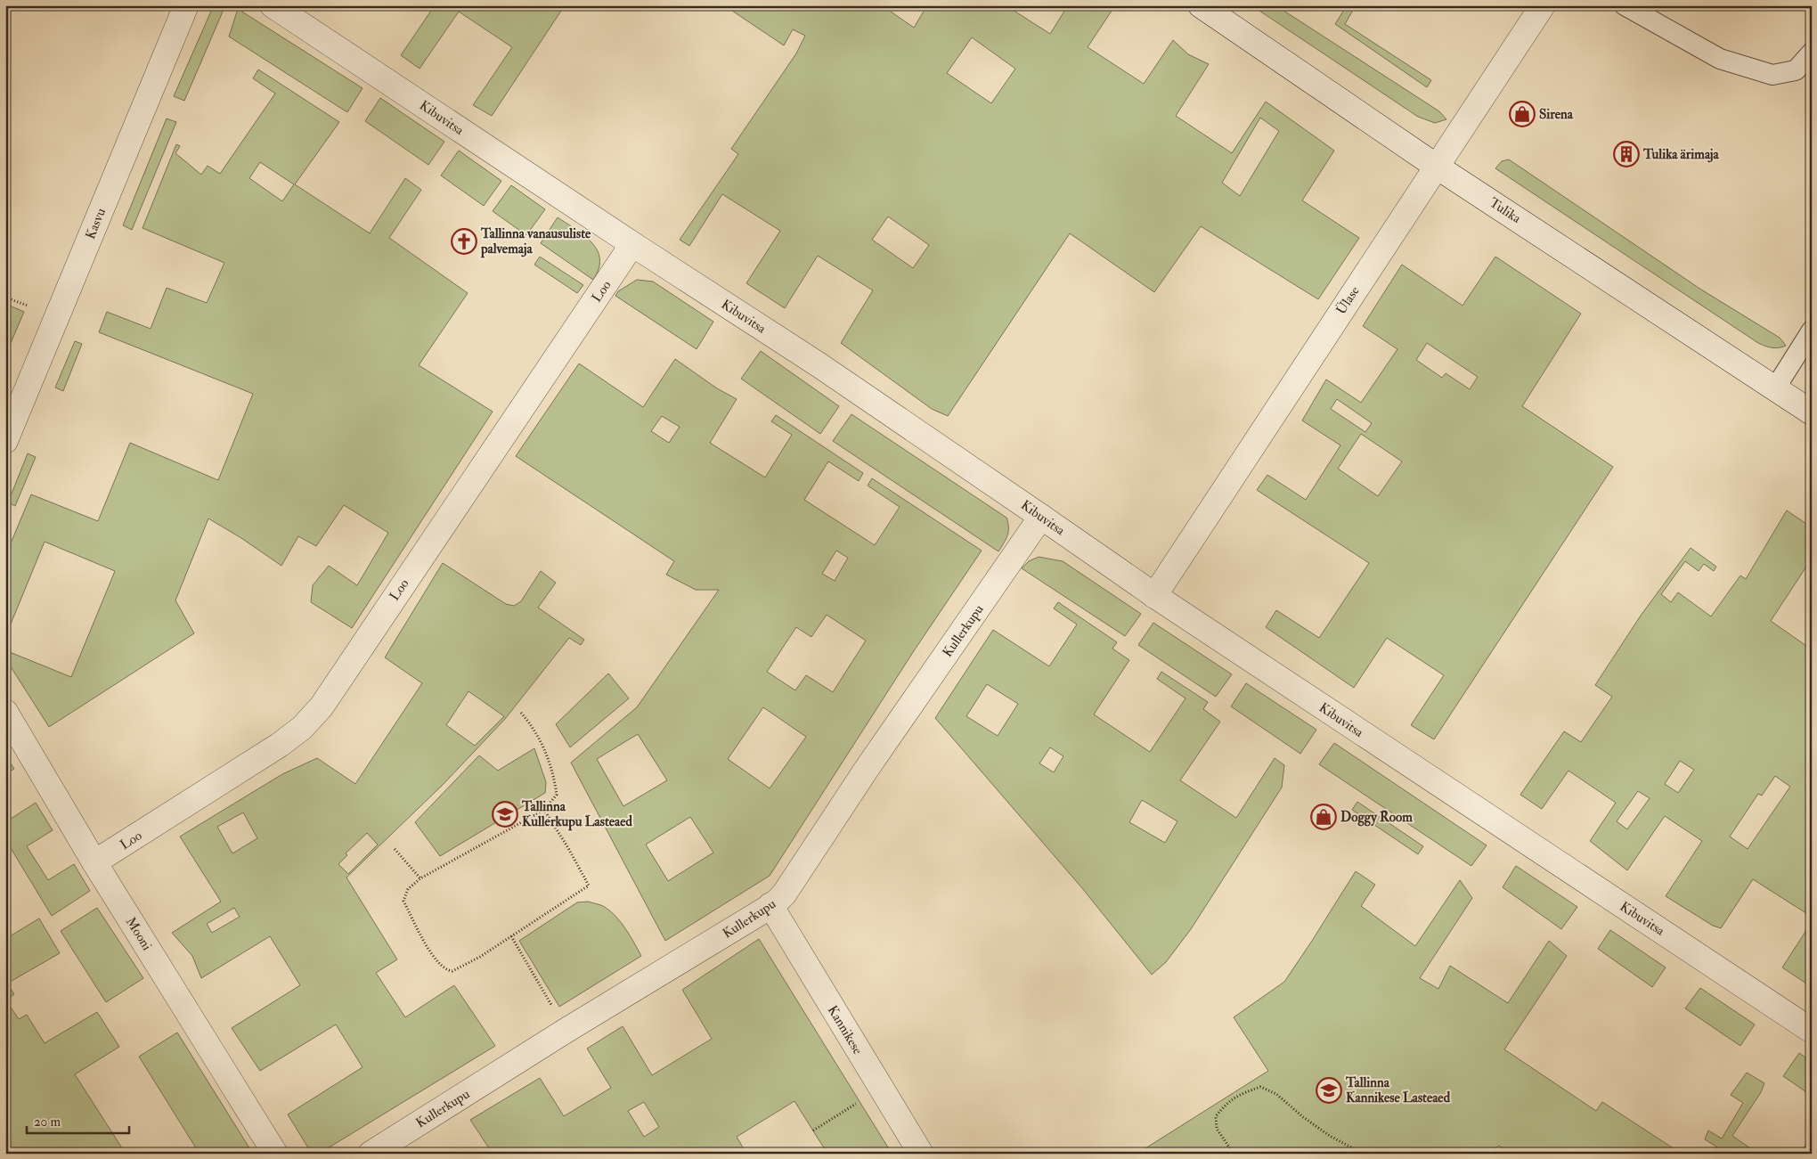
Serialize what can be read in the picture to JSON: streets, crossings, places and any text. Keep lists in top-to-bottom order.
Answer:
{
  "streets": {
    "street": [
      "Kibuvitsa",
      "Tulika",
      "Kasvu",
      "Loo",
      "Ülase",
      "Kullerkupu",
      "Mooni",
      "Kannikese"
    ]
  },
  "crossings": [
    ["Kibuvitsa", "Loo"],
    ["Kibuvitsa", "Ülase"],
    ["Kibuvitsa", "Kullerkupu"],
    ["Tulika", "Ülase"],
    ["Loo", "Mooni"],
    ["Kullerkupu", "Kannikese"]
  ],
  "places": {
    "shop": ["Sirena", "Doggy Room"],
    "building": ["Tulika ärimaja"],
    "church": ["Tallinna vanausuliste palvemaja"],
    "school or university": ["Tallinna Kullerkupu Lasteaed", "Tallinna Kannikese Lasteaed"]
  },
  "scale_bar": "20 m"
}
